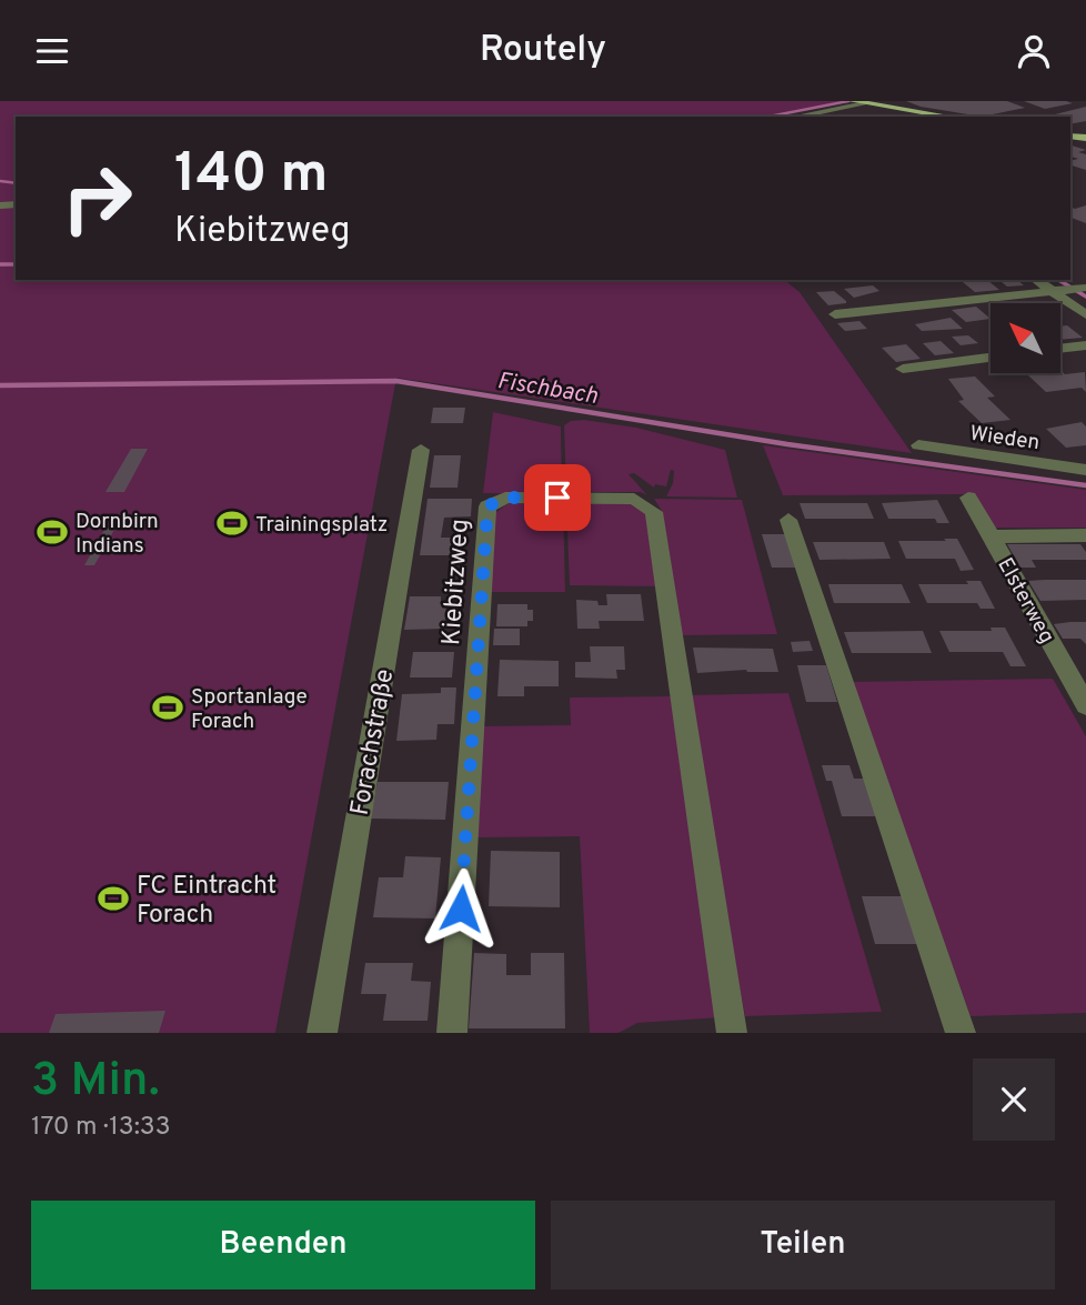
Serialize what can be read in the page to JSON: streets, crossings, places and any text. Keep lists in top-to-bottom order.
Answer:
{
  "streets": {
    "street": [
      "Wieden",
      "Kiebitzweg",
      "Elsterweg",
      "Forachstraße"
    ]
  },
  "water": ["Fischbach"],
  "places": {
    "sports": [
      "Trainingsplatz",
      "Dornbirn Indians",
      "Sportanlage Forach",
      "FC Eintracht Forach"
    ]
  },
  "north": "top left",
  "page": {
    "header": "Routely",
    "turn": ["140 m", "Kiebitzweg"],
    "heading": ["3 Min.", "170 m · 13:33"],
    "buttons": ["Beenden", "Teilen"]
  }
}
